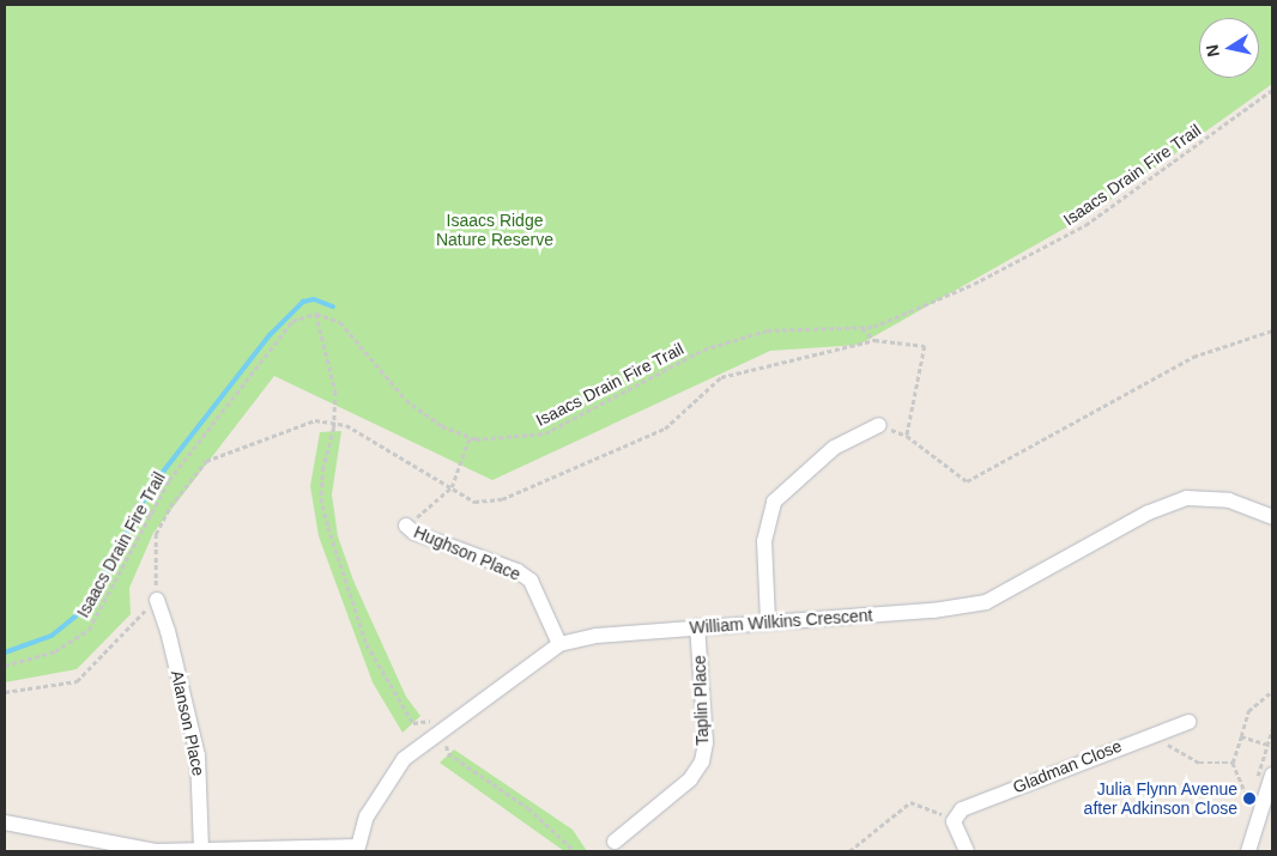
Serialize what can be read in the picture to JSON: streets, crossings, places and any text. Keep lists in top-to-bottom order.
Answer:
{
  "streets": {
    "street": [
      "Hughson Place",
      "William Wilkins Crescent",
      "Taplin Place",
      "Alanson Place",
      "Gladman Close"
    ],
    "path": ["Isaacs Drain Fire Trail"]
  },
  "crossings": [
    ["Hughson Place", "William Wilkins Crescent"],
    ["William Wilkins Crescent", "Taplin Place"]
  ],
  "parks": ["Isaacs Ridge Nature Reserve"],
  "places": ["Julia Flynn Avenue after Adkinson Close"],
  "north": "left"
}
